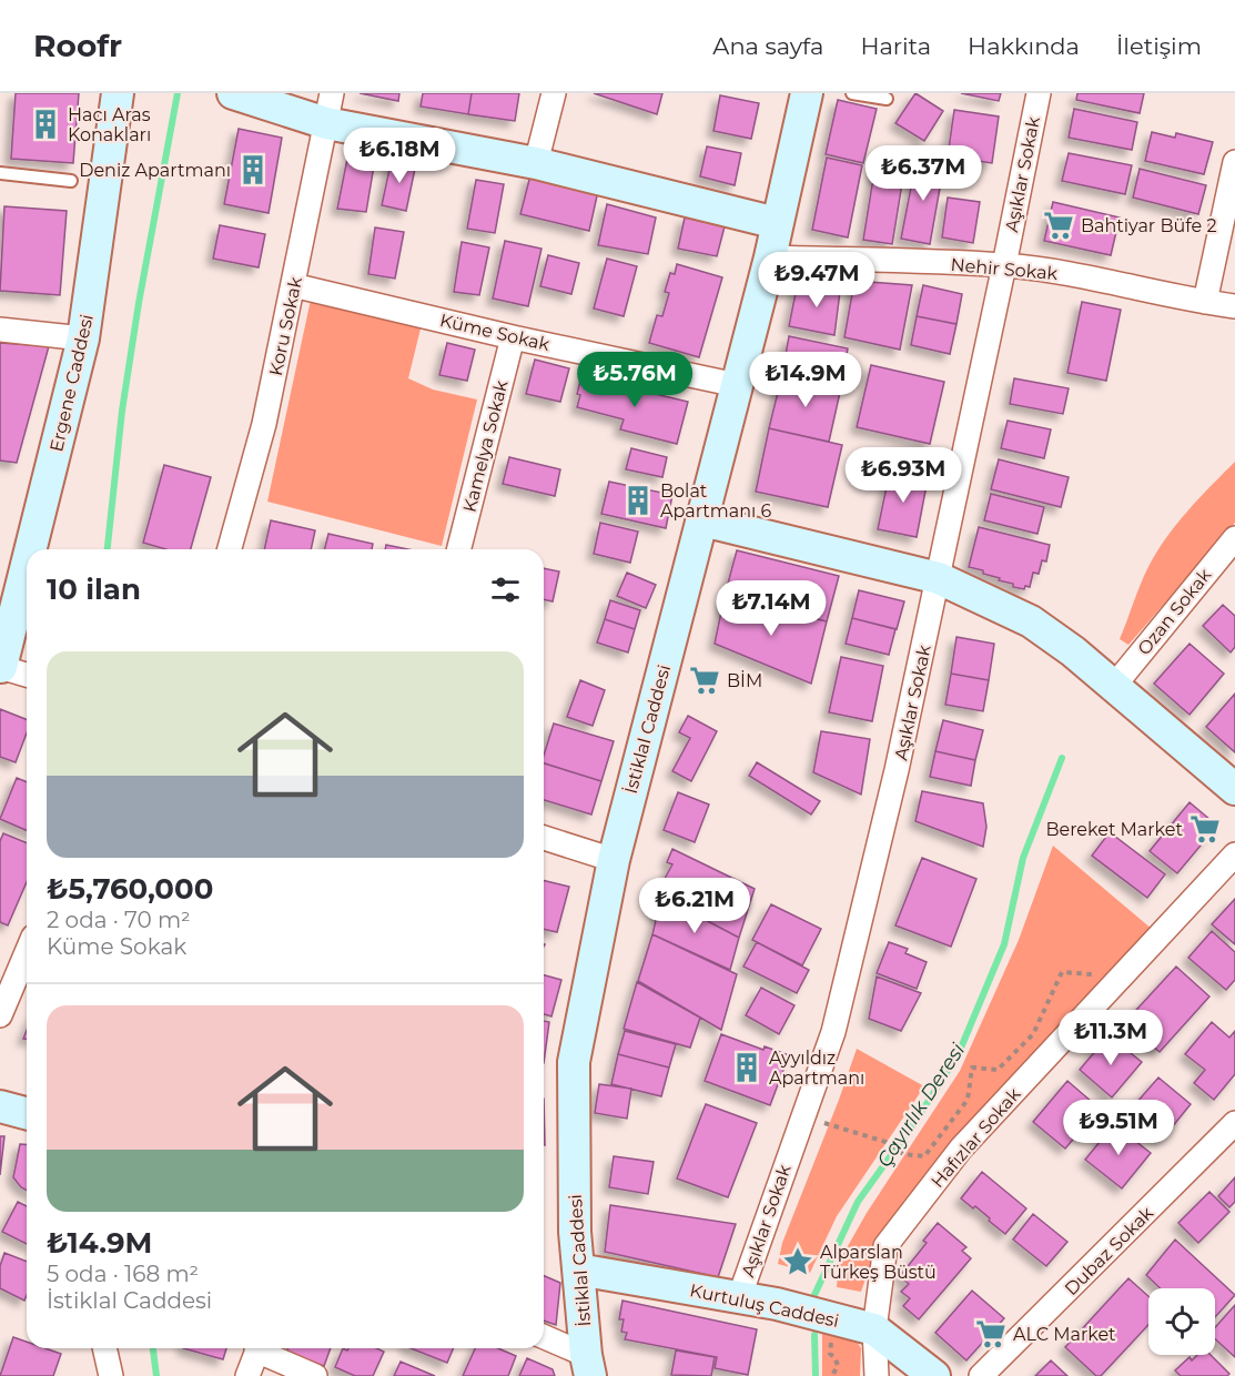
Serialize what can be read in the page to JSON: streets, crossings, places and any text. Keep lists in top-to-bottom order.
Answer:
{
  "streets": {
    "street": [
      "Aşıklar Sokak",
      "Nehir Sokak",
      "Koru Sokak",
      "Küme Sokak",
      "Ergene Caddesi",
      "Kamelya Sokak",
      "Ozan Sokak",
      "İstiklal Caddesi",
      "Hafızlar Sokak",
      "Dubaz Sokak",
      "Kurtuluş Caddesi"
    ]
  },
  "crossings": [
    ["Aşıklar Sokak", "Nehir Sokak"],
    ["Aşıklar Sokak", "Kurtuluş Caddesi"],
    ["Nehir Sokak", "İstiklal Caddesi"],
    ["Koru Sokak", "Küme Sokak"],
    ["Küme Sokak", "Kamelya Sokak"],
    ["Küme Sokak", "İstiklal Caddesi"],
    ["İstiklal Caddesi", "Kurtuluş Caddesi"],
    ["Hafızlar Sokak", "Kurtuluş Caddesi"]
  ],
  "water": ["Çayırlık Deresi"],
  "places": {
    "building": [
      "Hacı Aras Konakları",
      "Deniz Apartmanı",
      "Bolat Apartmanı 6",
      "Ayyıldız Apartmanı"
    ],
    "supermarket": [
      "Bahtiyar Büfe 2",
      "BİM",
      "Bereket Market",
      "ALC Market"
    ],
    "place": ["Alparslan Türkeş Büstü"]
  },
  "page": {
    "header": "Roofr",
    "nav": [
      "Ana sayfa",
      "Harita",
      "Hakkında",
      "İletişim"
    ],
    "price": [
      "₺6.18M",
      "₺6.37M",
      "₺9.47M",
      "₺5.76M",
      "₺14.9M",
      "₺6.93M",
      "₺7.14M",
      "₺6.21M",
      "₺11.3M",
      "₺9.51M"
    ],
    "heading": "10 ilan",
    "list": [
      {
        "name": "₺5,760,000",
        "note": "2 oda · 70 m² · Küme Sokak"
      },
      {
        "name": "₺14.9M",
        "note": "5 oda · 168 m² · İstiklal Caddesi"
      }
    ]
  }
}
